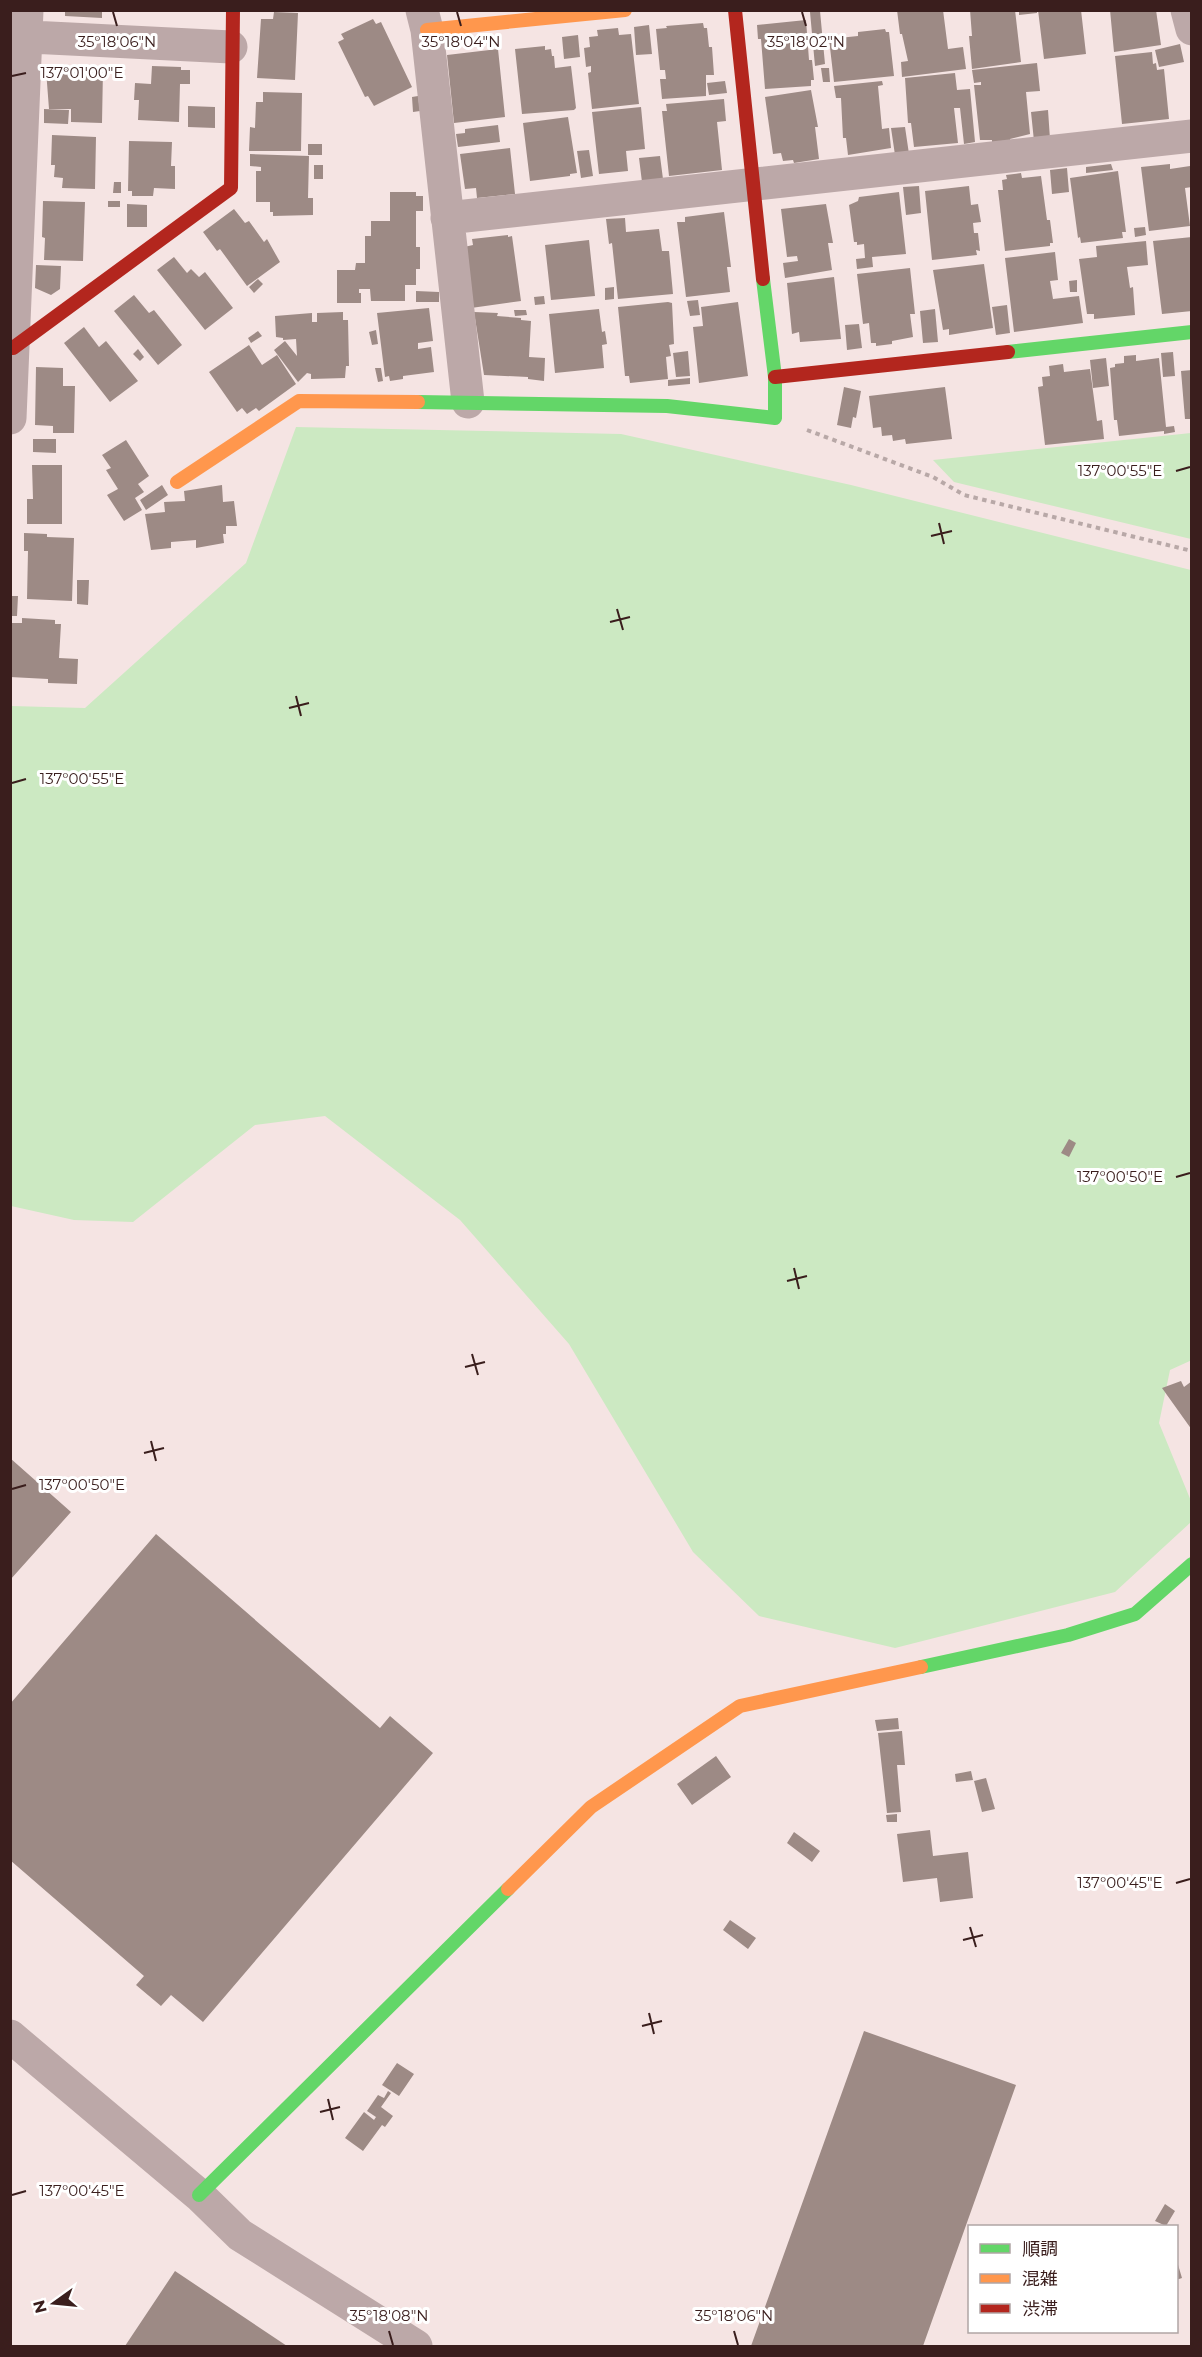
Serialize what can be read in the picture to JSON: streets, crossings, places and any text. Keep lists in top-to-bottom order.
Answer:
{
  "legend": ["順調", "混雑", "渋滞"],
  "north": "left",
  "coordinates": [
    "35°18'06\"N",
    "35°18'04\"N",
    "35°18'02\"N",
    "137°01'00\"E",
    "137°00'55\"E",
    "137°00'50\"E",
    "137°00'45\"E",
    "35°18'08\"N"
  ]
}
